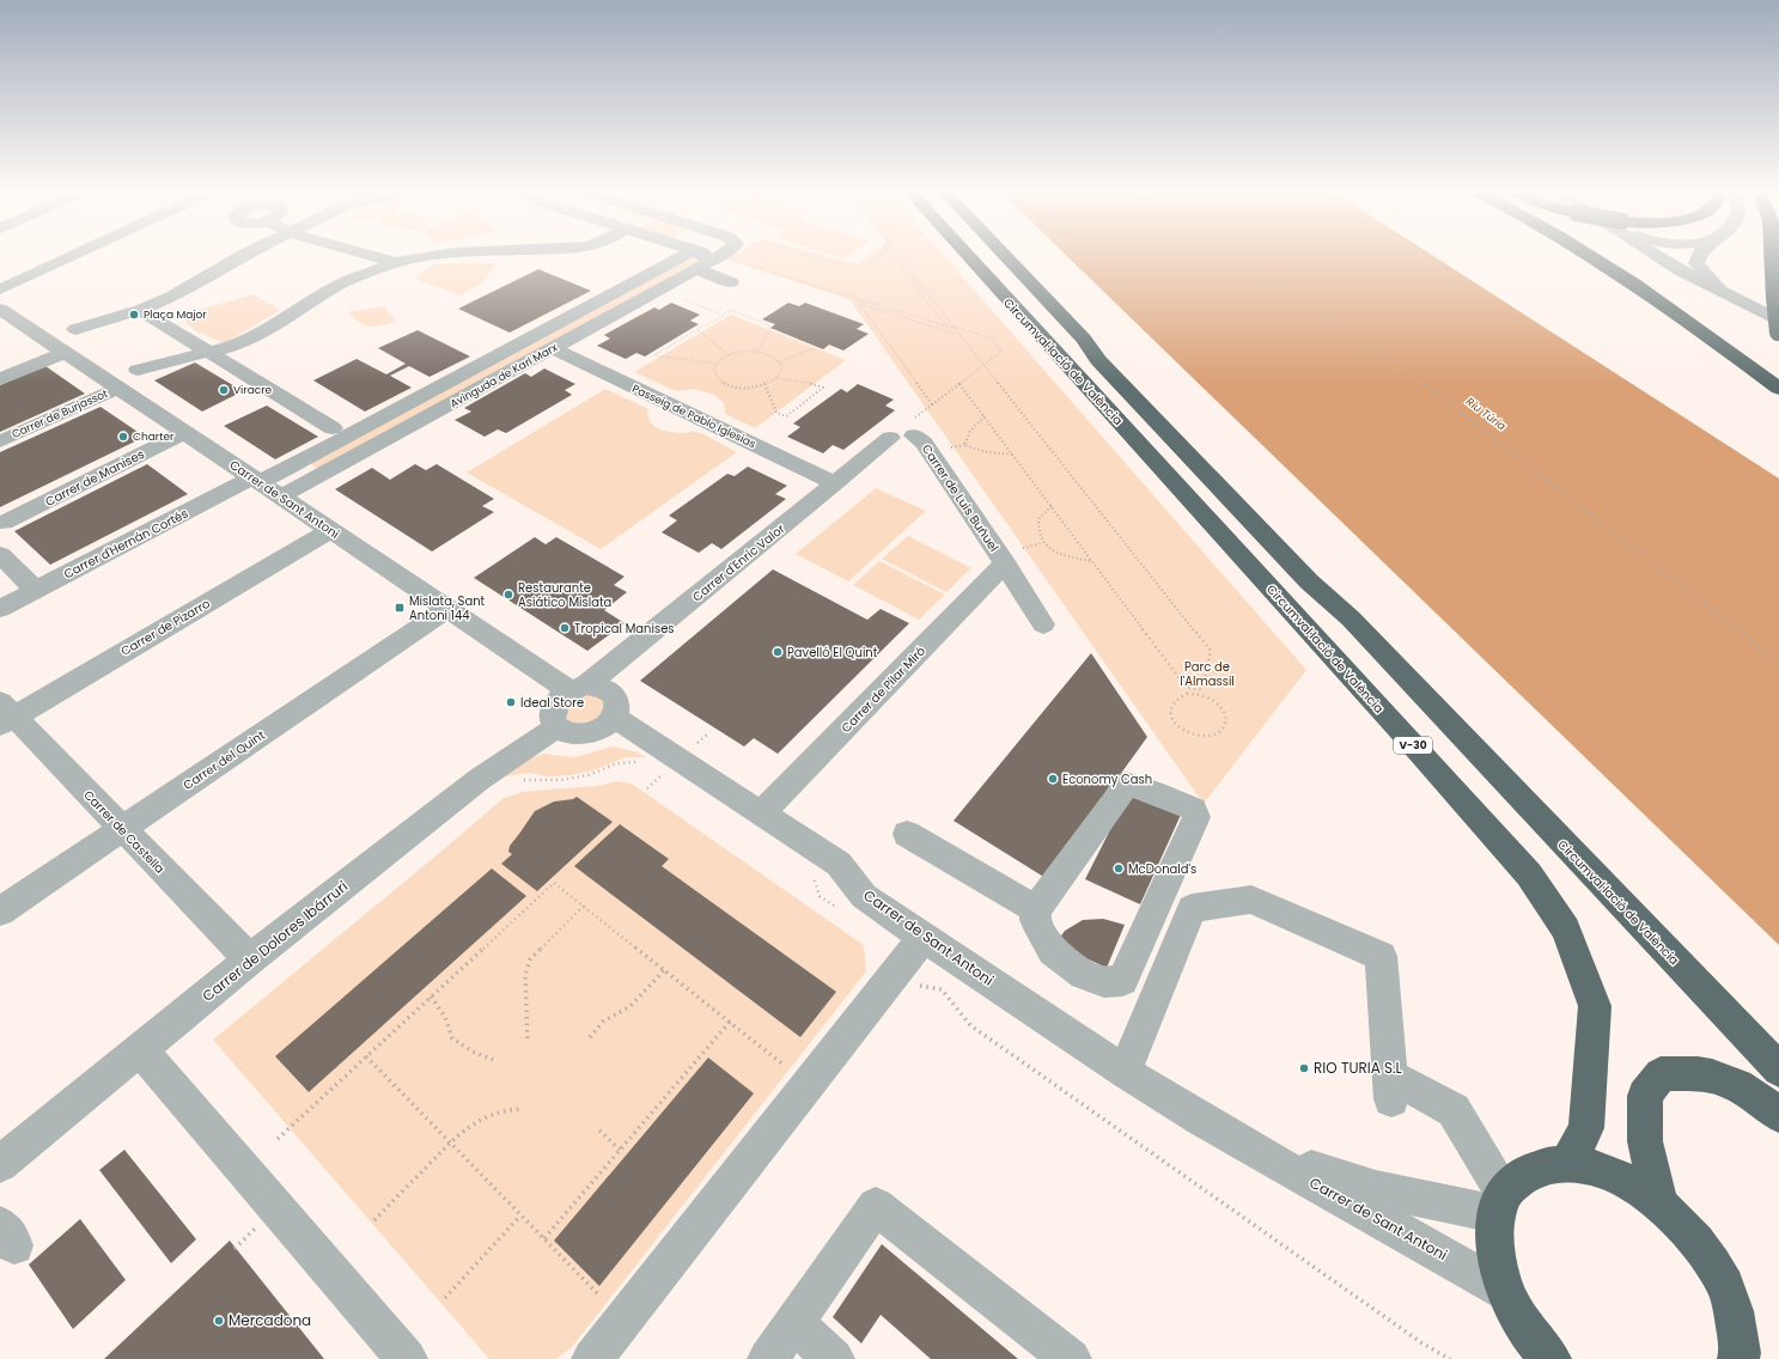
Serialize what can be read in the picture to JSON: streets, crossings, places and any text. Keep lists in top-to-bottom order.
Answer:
{
  "streets": {
    "highway": ["Circumval·lació de València", "V-30"],
    "street": [
      "Avinguda de Karl Marx",
      "Carrer de Burjassot",
      "Passeig de Pablo Iglesias",
      "Carrer de Manises",
      "Carrer de Luis Buñuel",
      "Carrer de Sant Antoni",
      "Carrer d'Hernán Cortés",
      "Carrer d'Enric Valor",
      "Carrer de Pizarro",
      "Carrer de Pilar Miró",
      "Carrer del Quint",
      "Carrer de Castella",
      "Carrer de Dolores Ibárruri"
    ]
  },
  "crossings": [
    ["Avinguda de Karl Marx", "Passeig de Pablo Iglesias"],
    ["Avinguda de Karl Marx", "Carrer de Sant Antoni"],
    ["Avinguda de Karl Marx", "Carrer d'Hernán Cortés"],
    ["Carrer de Burjassot", "Carrer de Sant Antoni"],
    ["Passeig de Pablo Iglesias", "Carrer d'Enric Valor"],
    ["Carrer de Manises", "Carrer de Sant Antoni"],
    ["Carrer de Luis Buñuel", "Carrer d'Enric Valor"],
    ["Carrer de Luis Buñuel", "Carrer de Pilar Miró"],
    ["Carrer de Sant Antoni", "Carrer d'Hernán Cortés"],
    ["Carrer de Sant Antoni", "Carrer d'Enric Valor"],
    ["Carrer de Sant Antoni", "Carrer de Pizarro"],
    ["Carrer de Sant Antoni", "Carrer de Pilar Miró"],
    ["Carrer de Sant Antoni", "Carrer del Quint"],
    ["Carrer de Sant Antoni", "Carrer de Dolores Ibárruri"],
    ["Carrer d'Enric Valor", "Carrer de Dolores Ibárruri"],
    ["Carrer de Pizarro", "Carrer de Castella"],
    ["Carrer del Quint", "Carrer de Castella"],
    ["Carrer de Castella", "Carrer de Dolores Ibárruri"]
  ],
  "water": ["Riu Túria"],
  "parks": ["Parc de l'Almassil"],
  "places": {
    "other": [
      "Plaça Major",
      "Viracre",
      "Charter",
      "Restaurante Asiático Mislata",
      "Tropical Manises",
      "Pavelló El Quint",
      "Ideal Store",
      "Economy Cash",
      "McDonald's",
      "RIO TURIA S.L",
      "Mercadona"
    ],
    "transit": ["Mislata, Sant Antoni 144"]
  }
}
